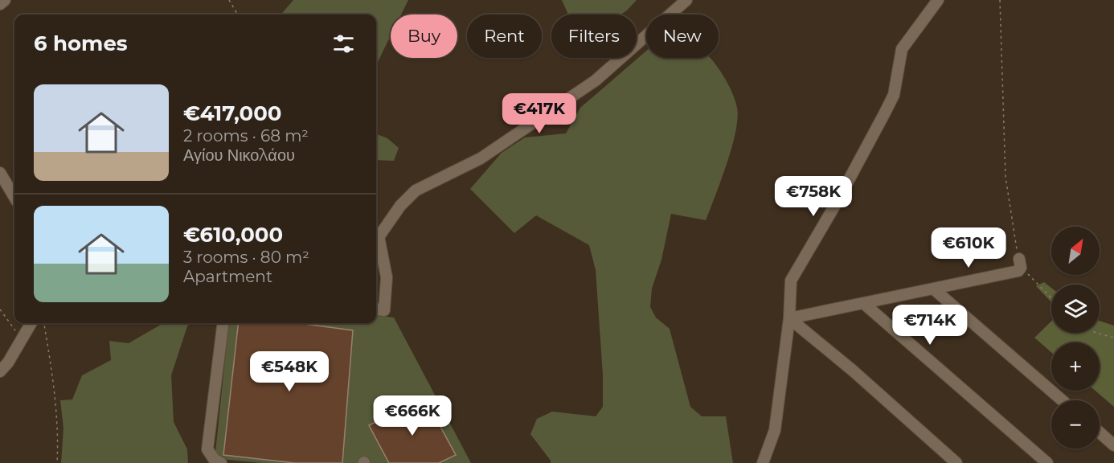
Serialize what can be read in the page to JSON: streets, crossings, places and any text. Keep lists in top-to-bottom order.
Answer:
{
  "north": "top right",
  "page": {
    "chip": [
      "Buy",
      "Rent",
      "Filters",
      "New"
    ],
    "heading": "6 homes",
    "list": [
      {
        "name": "€417,000",
        "note": "2 rooms · 68 m² · Αγίου Νικολάου"
      },
      {
        "name": "€610,000",
        "note": "3 rooms · 80 m² · Apartment"
      }
    ],
    "price": [
      "€417K",
      "€758K",
      "€610K",
      "€714K",
      "€548K",
      "€666K"
    ],
    "map_buttons": ["+", "−"]
  }
}
